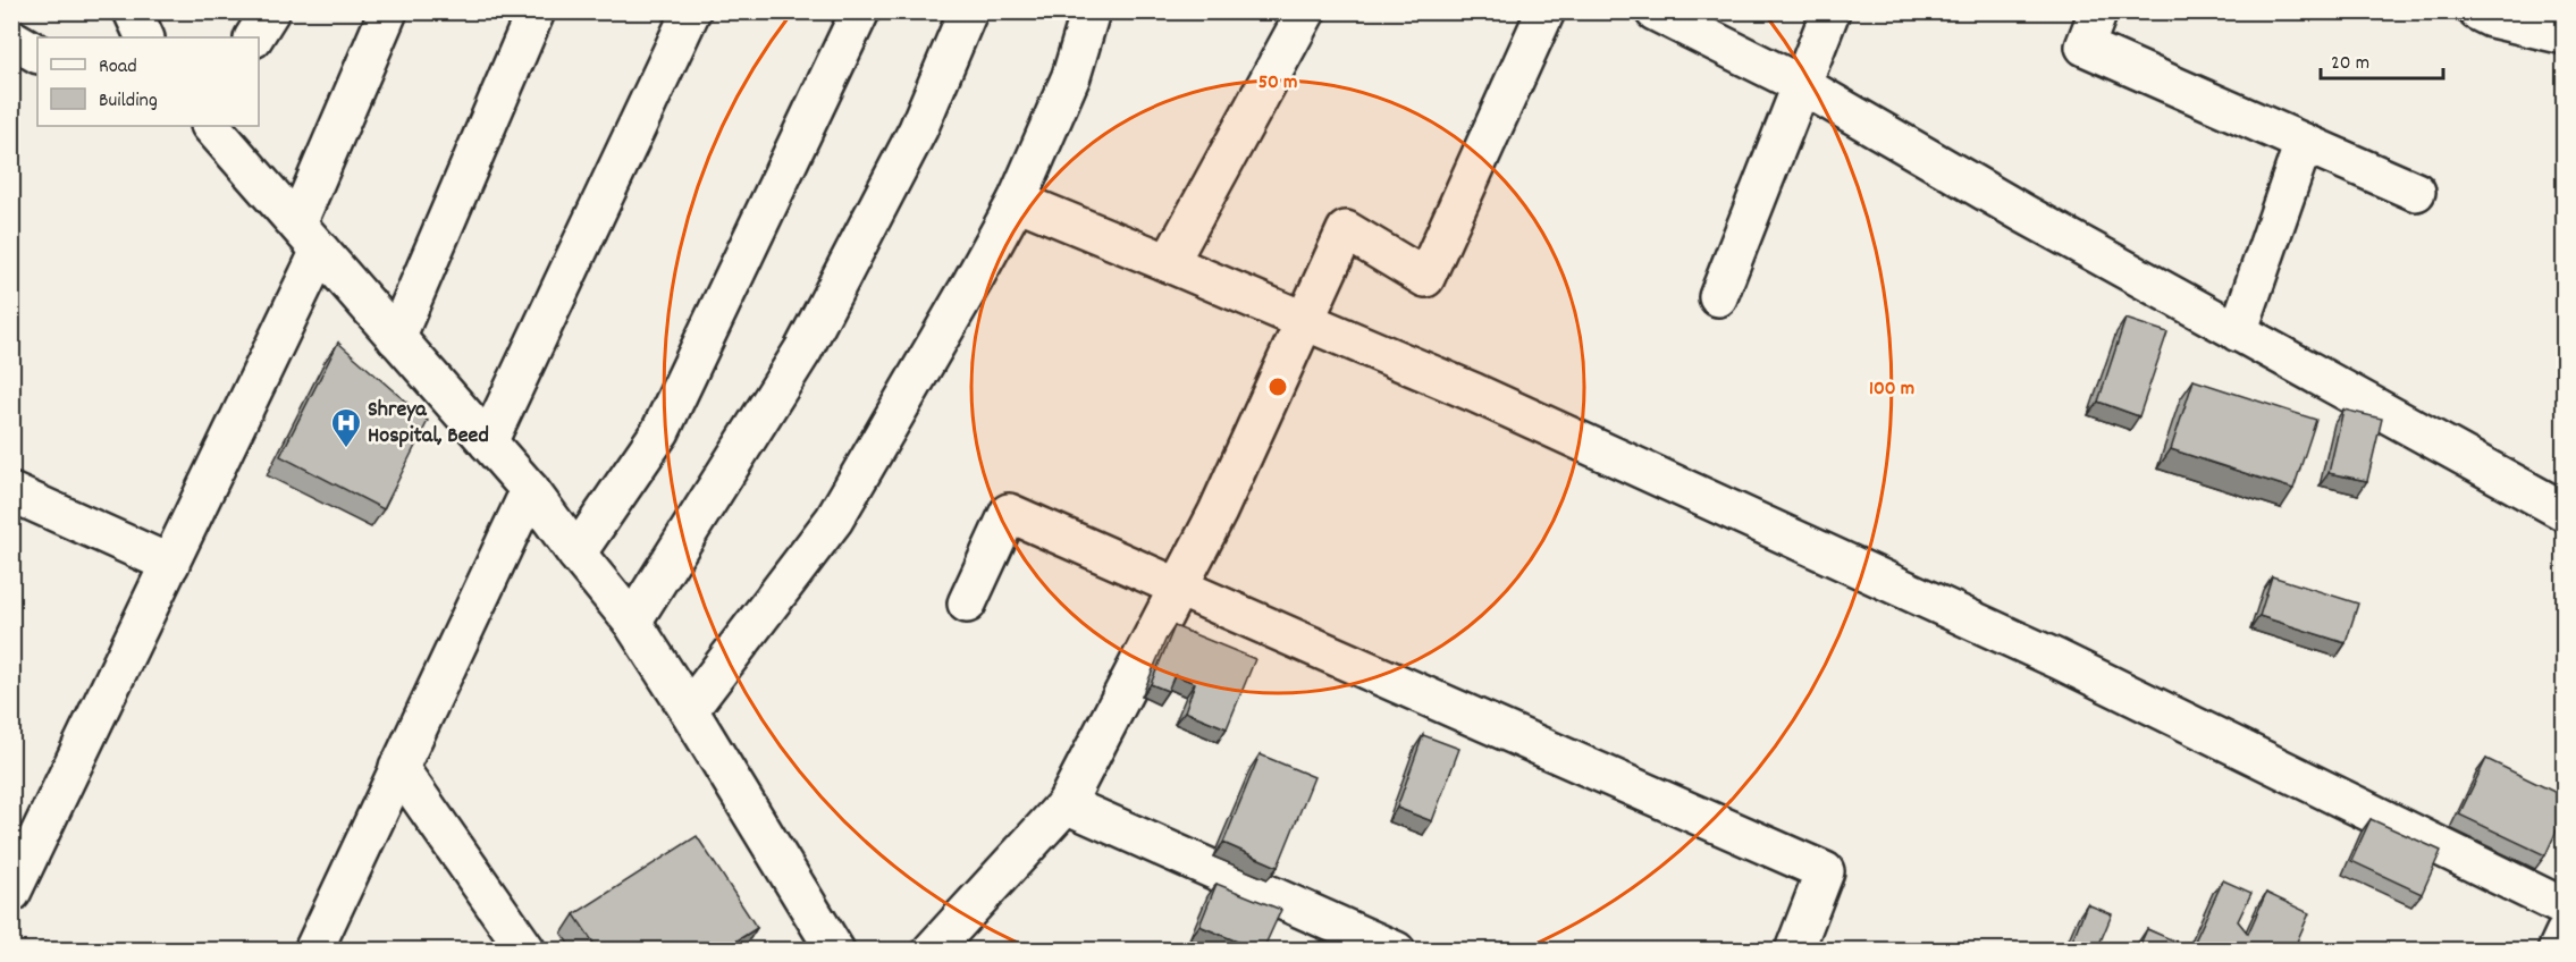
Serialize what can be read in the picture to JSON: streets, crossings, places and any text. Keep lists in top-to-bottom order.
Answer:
{
  "places": {
    "hospital": ["Shreya Hospital, Beed"]
  },
  "legend": ["Road", "Building"],
  "scale_bar": "20 m",
  "rings": ["50 m", "100 m"]
}
